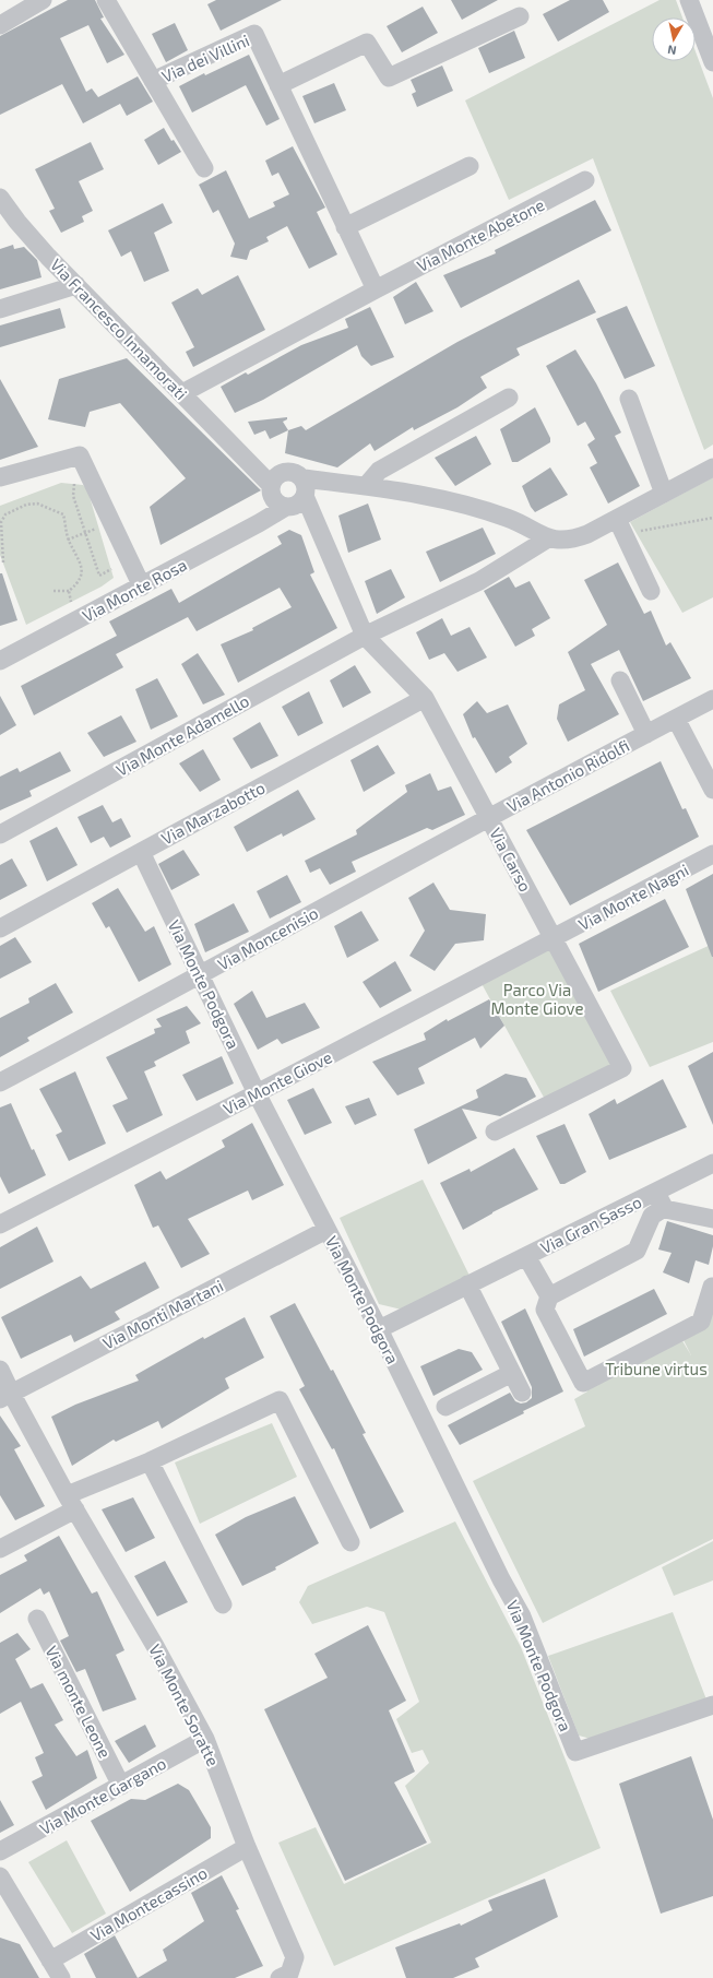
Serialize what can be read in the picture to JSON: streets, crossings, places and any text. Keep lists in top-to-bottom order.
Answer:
{
  "streets": {
    "street": [
      "Via dei Villini",
      "Via Monte Abetone",
      "Via Francesco Innamorati",
      "Via Monte Rosa",
      "Via Monte Adamello",
      "Via Antonio Ridolfi",
      "Via Marzabotto",
      "Via Carso",
      "Via Monte Nagni",
      "Via Moncenisio",
      "Via Monte Podgora",
      "Via Monte Giove",
      "Via Gran Sasso",
      "Via Monti Martani",
      "Via monte Leone",
      "Via Monte Soratte",
      "Via Monte Gargano",
      "Via Montecassino"
    ]
  },
  "crossings": [
    ["Via Monte Abetone", "Via Francesco Innamorati"],
    ["Via Francesco Innamorati", "Via Monte Rosa"],
    ["Via Francesco Innamorati", "Via Monte Adamello"],
    ["Via Francesco Innamorati", "Via Carso"],
    ["Via Monte Rosa", "Via Carso"],
    ["Via Monte Adamello", "Via Carso"],
    ["Via Antonio Ridolfi", "Via Carso"],
    ["Via Antonio Ridolfi", "Via Moncenisio"],
    ["Via Marzabotto", "Via Carso"],
    ["Via Marzabotto", "Via Monte Podgora"],
    ["Via Carso", "Via Monte Nagni"],
    ["Via Carso", "Via Moncenisio"],
    ["Via Carso", "Via Monte Giove"],
    ["Via Monte Nagni", "Via Monte Giove"],
    ["Via Moncenisio", "Via Monte Podgora"],
    ["Via Monte Podgora", "Via Monte Giove"],
    ["Via Monte Podgora", "Via Gran Sasso"],
    ["Via Monte Podgora", "Via Monti Martani"],
    ["Via Monti Martani", "Via Monte Soratte"],
    ["Via monte Leone", "Via Monte Gargano"],
    ["Via Monte Soratte", "Via Monte Gargano"],
    ["Via Monte Soratte", "Via Montecassino"]
  ],
  "parks": ["Parco Via Monte Giove", "Tribune virtus"],
  "north": "bottom"
}
